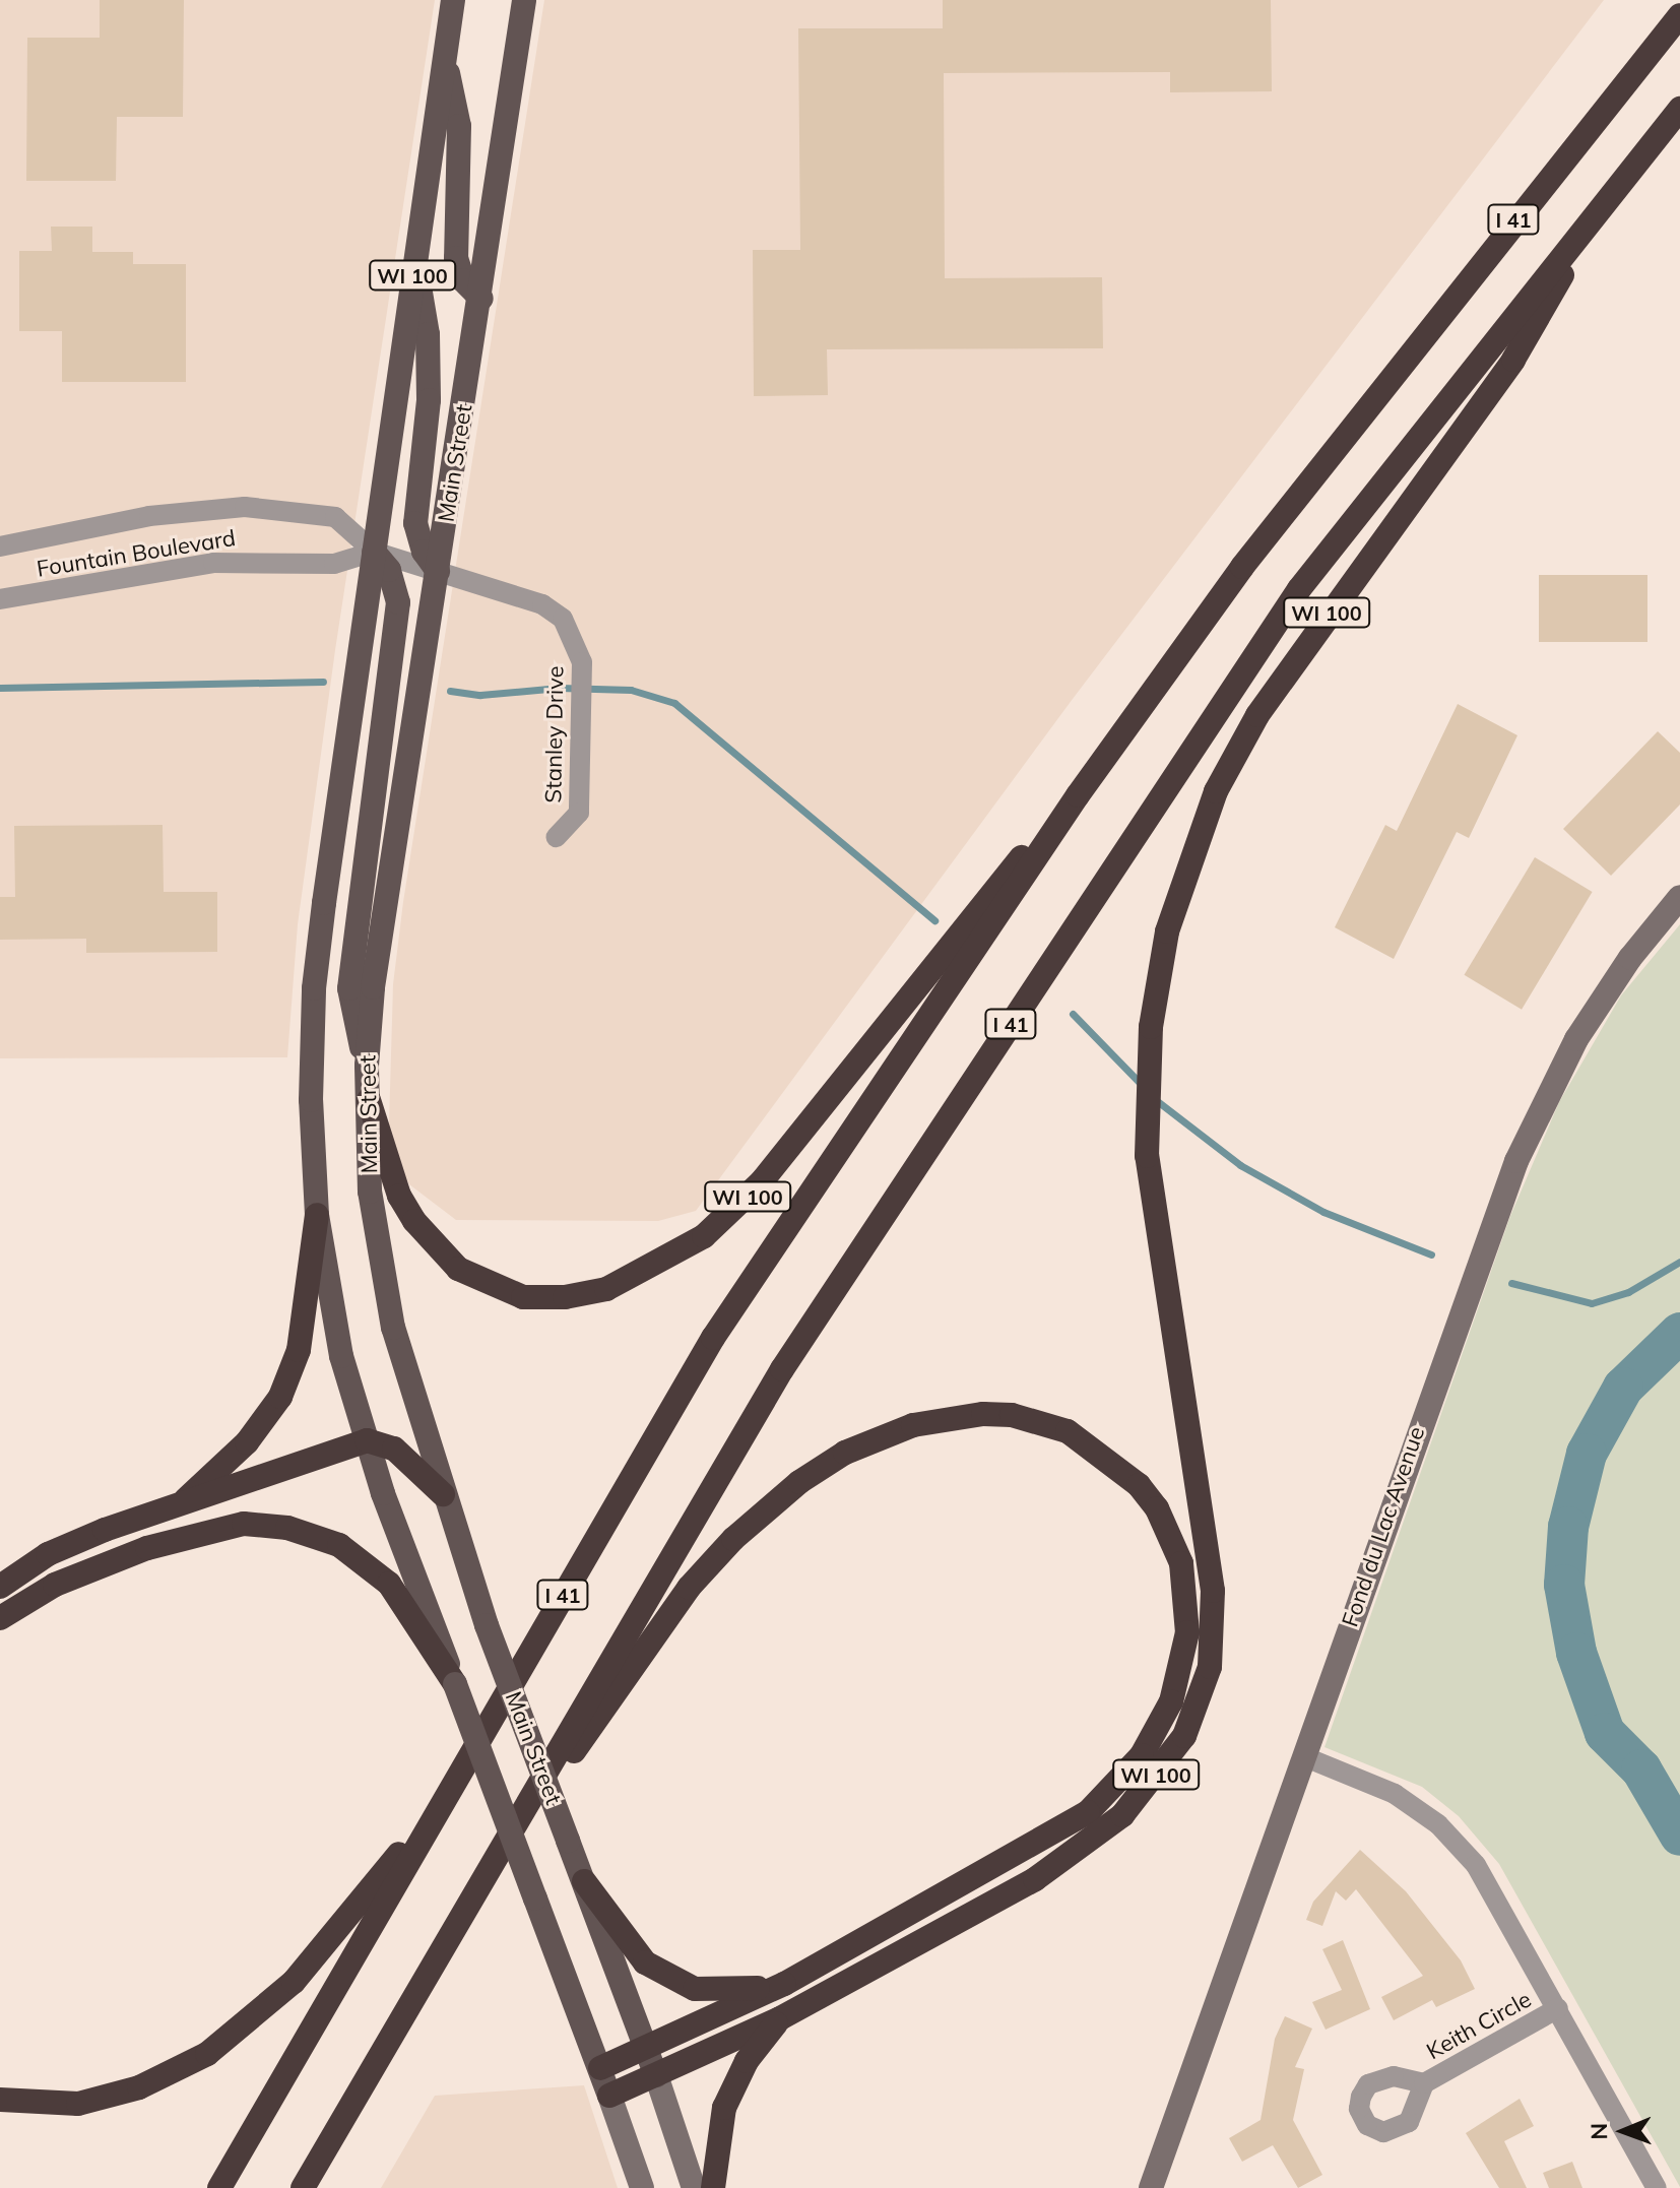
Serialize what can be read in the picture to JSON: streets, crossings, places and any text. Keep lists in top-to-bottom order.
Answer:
{
  "streets": {
    "highway": ["I 41", "WI 100"],
    "main road": ["Main Street"],
    "street": [
      "Fountain Boulevard",
      "Stanley Drive",
      "Fond du Lac Avenue",
      "Keith Circle"
    ]
  },
  "crossings": [
    ["I 41", "WI 100"],
    ["WI 100", "Main Street"],
    ["WI 100", "Fountain Boulevard"],
    ["WI 100", "Stanley Drive"],
    ["Main Street", "Stanley Drive"],
    ["Fountain Boulevard", "Stanley Drive"]
  ],
  "north": "left"
}
